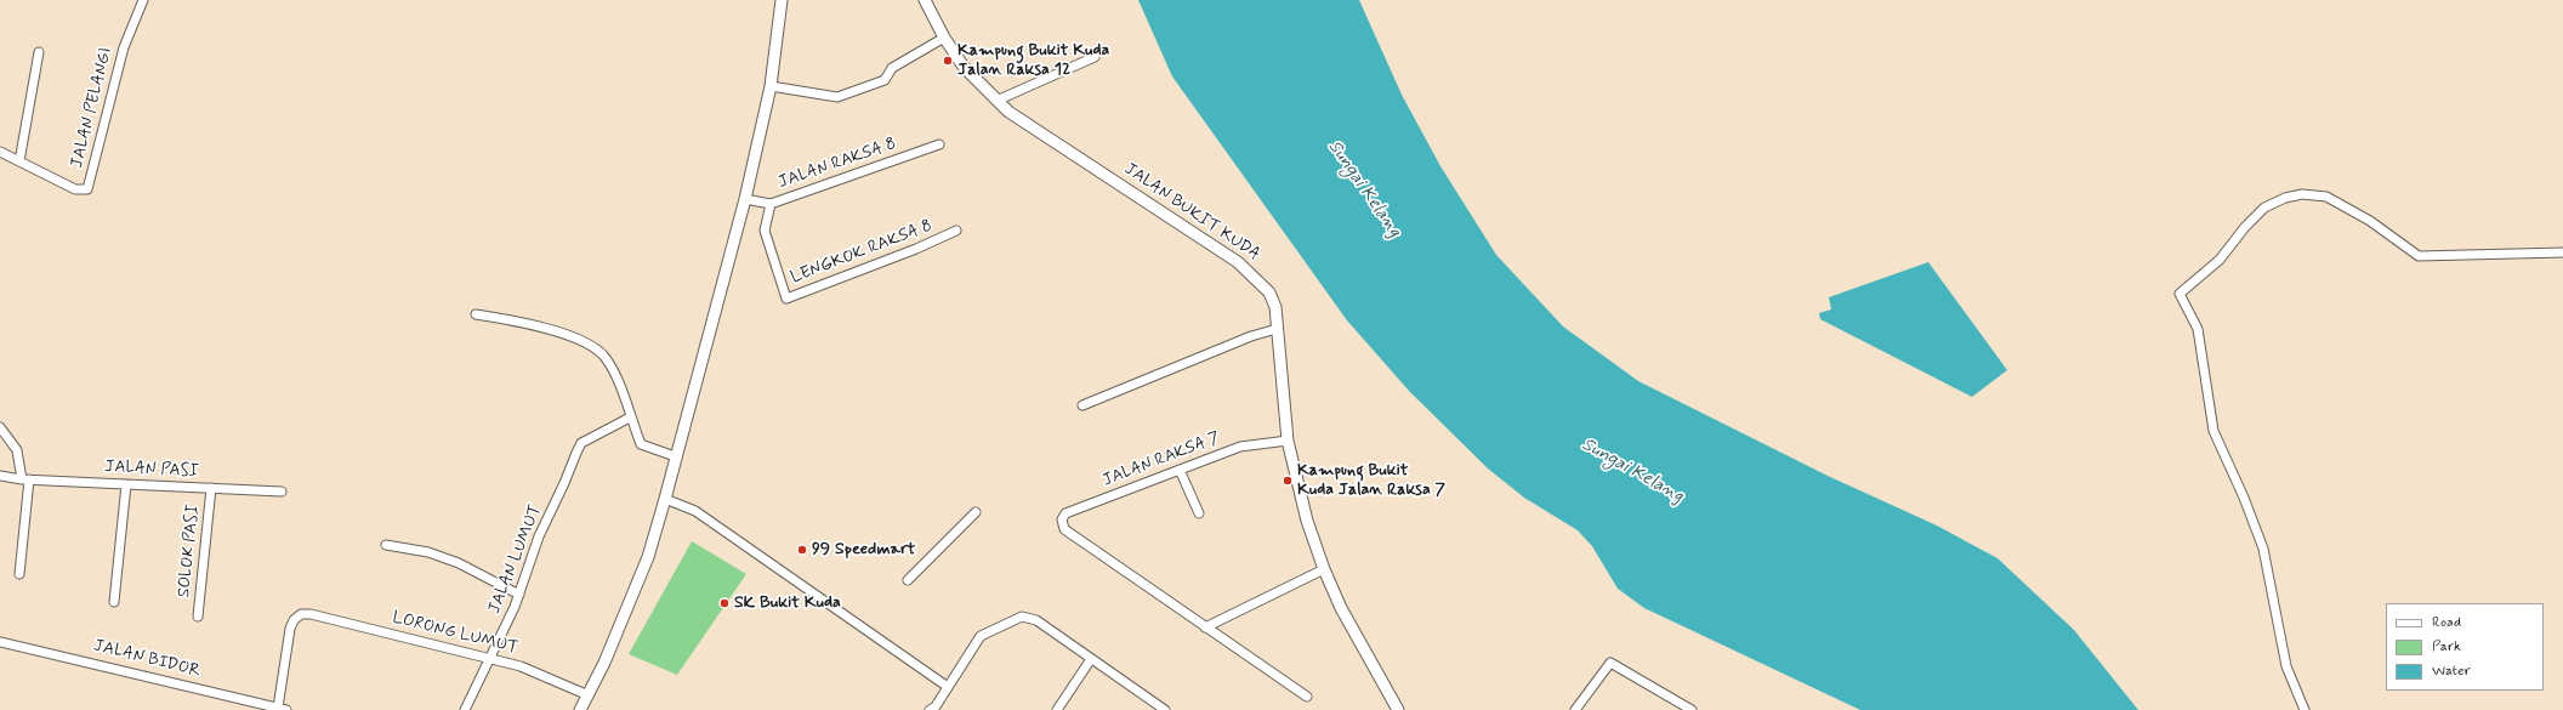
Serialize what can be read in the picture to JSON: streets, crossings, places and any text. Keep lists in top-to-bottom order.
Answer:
{
  "streets": {
    "street": [
      "JALAN PELANGI",
      "JALAN RAKSA 8",
      "JALAN BUKIT KUDA",
      "LENGKOK RAKSA 8",
      "JALAN RAKSA 7",
      "JALAN PASI",
      "SOLOK PASI",
      "JALAN LUMUT",
      "LORONG LUMUT",
      "JALAN BIDOR"
    ]
  },
  "crossings": [
    ["JALAN RAKSA 8", "LENGKOK RAKSA 8"],
    ["JALAN BUKIT KUDA", "JALAN RAKSA 7"],
    ["JALAN PASI", "SOLOK PASI"],
    ["JALAN LUMUT", "LORONG LUMUT"],
    ["LORONG LUMUT", "JALAN BIDOR"]
  ],
  "water": ["Sungai Kelang"],
  "places": [
    "Kampung Bukit Kuda Jalan Raksa 12",
    "Kampung Bukit Kuda Jalan Raksa 7",
    "99 Speedmart",
    "SK Bukit Kuda"
  ],
  "legend": ["Road", "Park", "Water"]
}
